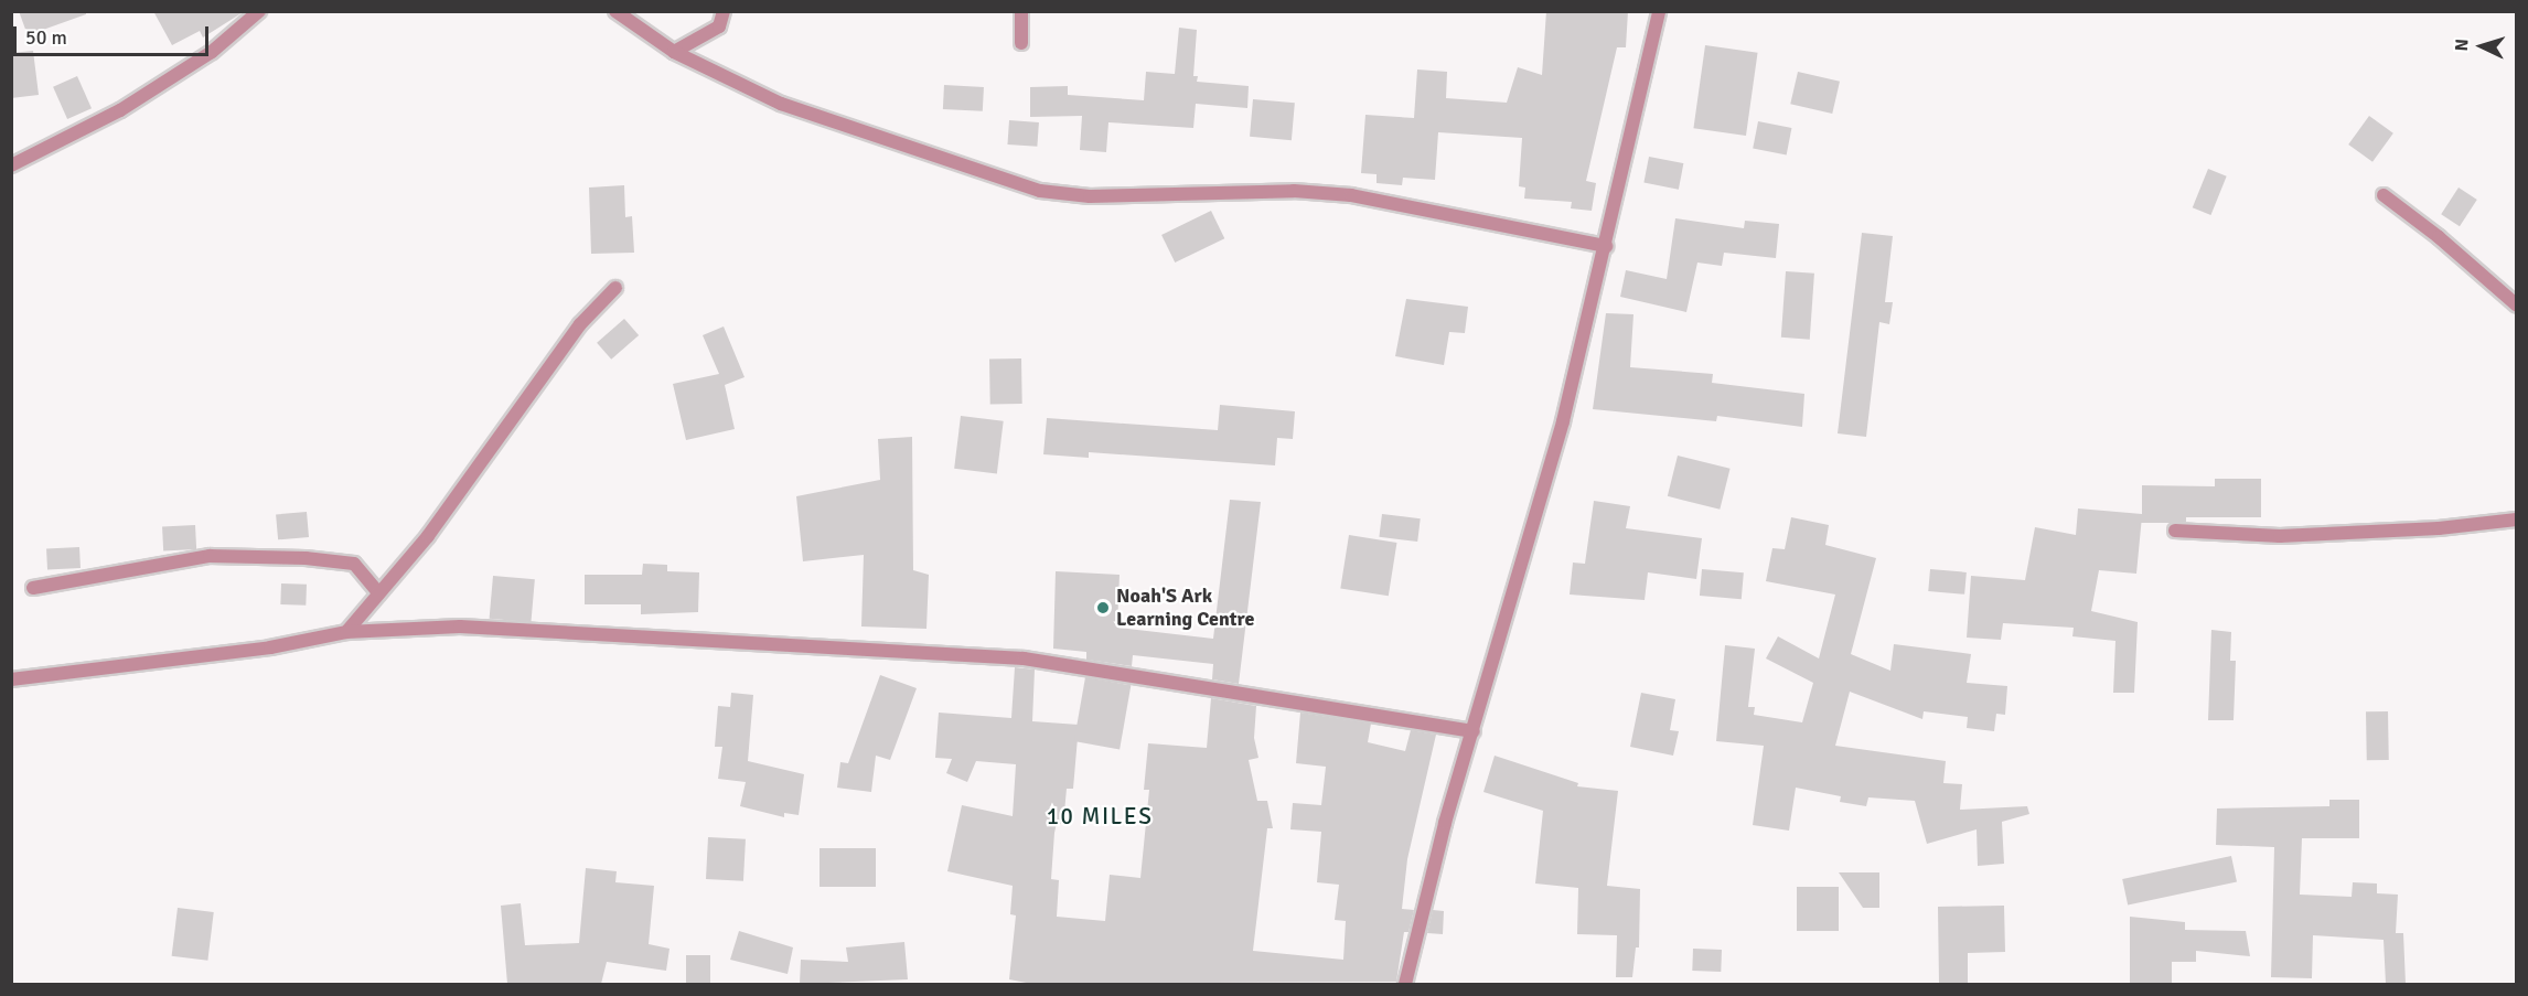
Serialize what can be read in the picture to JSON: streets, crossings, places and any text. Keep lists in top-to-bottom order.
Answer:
{
  "districts": ["10 MILES"],
  "places": ["Noah'S Ark Learning Centre"],
  "scale_bar": "50 m",
  "north": "left"
}
